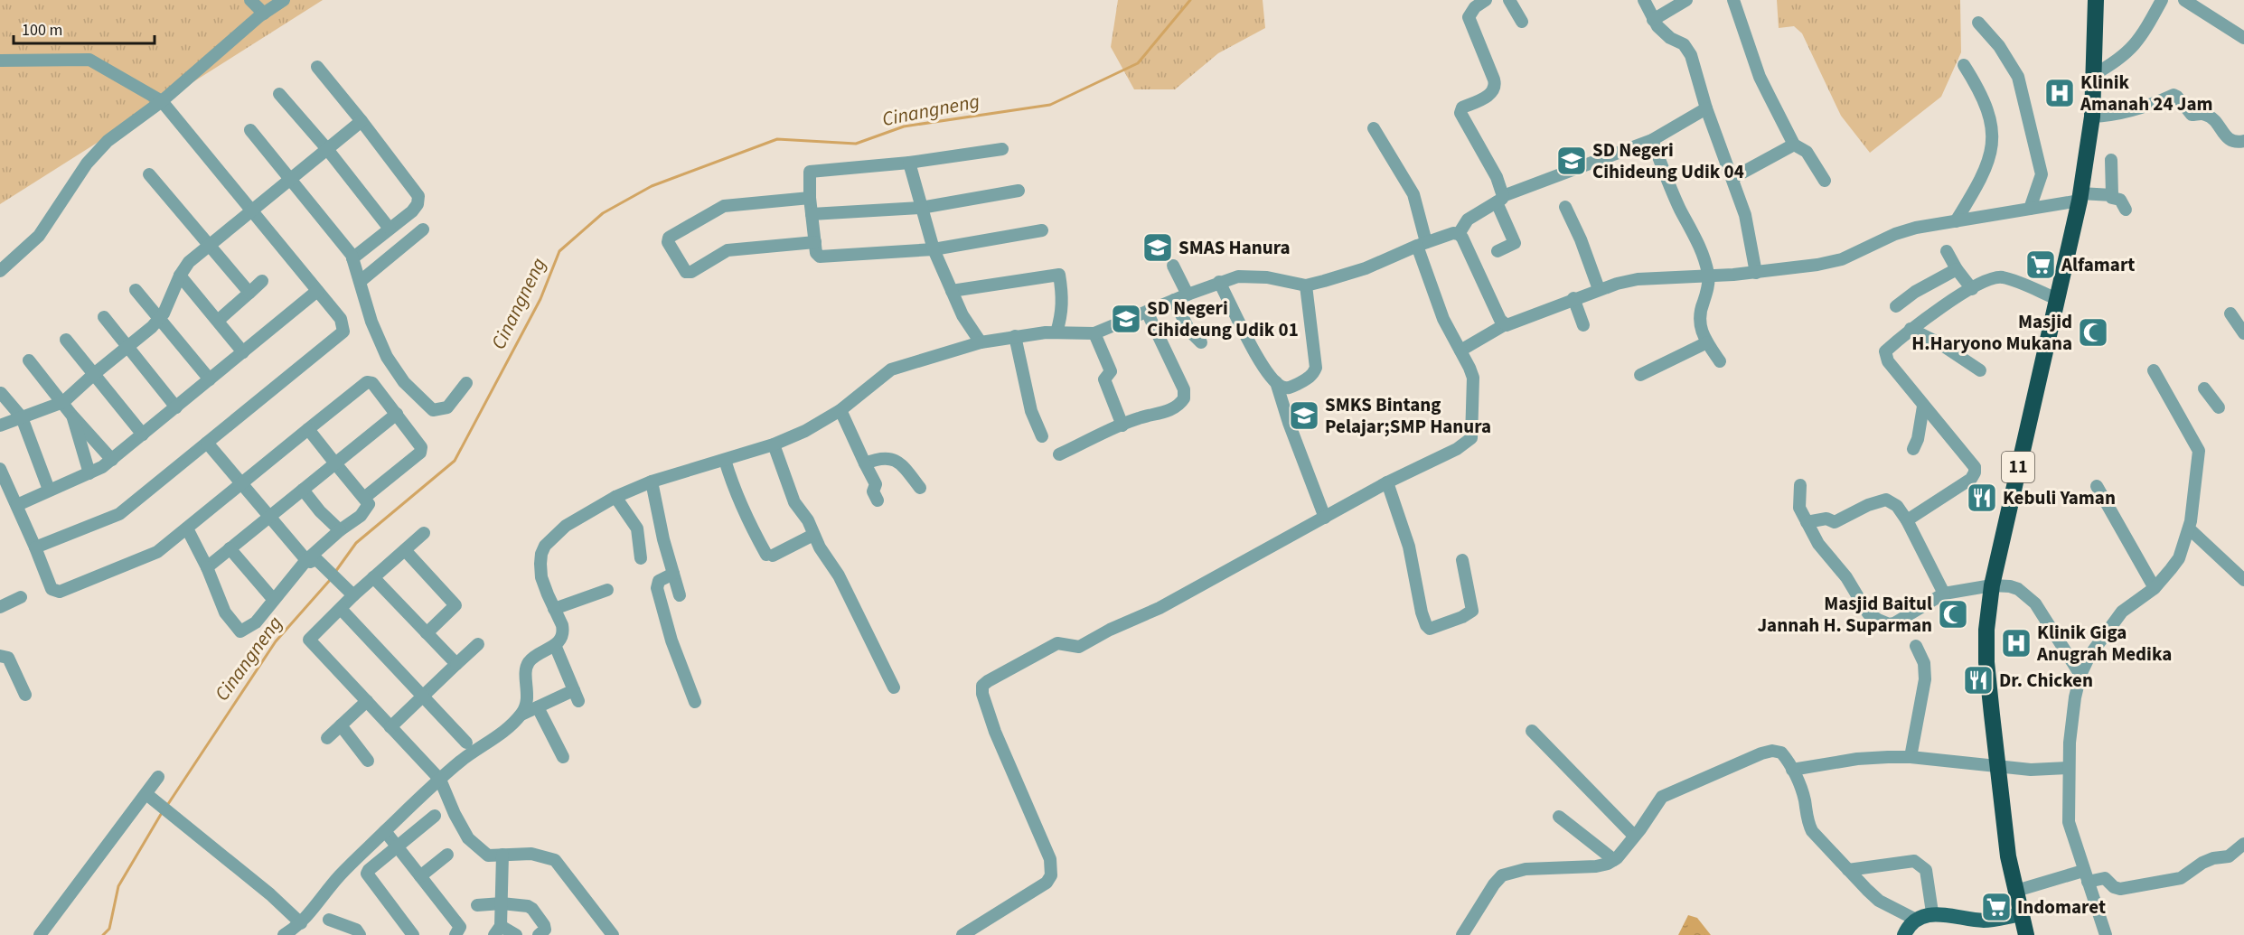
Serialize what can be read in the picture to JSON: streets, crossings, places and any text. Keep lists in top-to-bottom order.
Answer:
{
  "streets": {
    "highway": ["11"]
  },
  "water": ["Cinangneng"],
  "places": {
    "hospital": ["Klinik Amanah 24 Jam", "Klinik Giga Anugrah Medika"],
    "school or university": [
      "SD Negeri Cihideung Udik 04",
      "SMAS Hanura",
      "SD Negeri Cihideung Udik 01",
      "SMKS Bintang Pelajar;SMP Hanura"
    ],
    "supermarket": ["Alfamart", "Indomaret"],
    "mosque": ["Masjid H.Haryono Mukana", "Masjid Baitul Jannah H. Suparman"],
    "restaurant": ["Kebuli Yaman", "Dr. Chicken"]
  },
  "scale_bar": "100 m"
}
